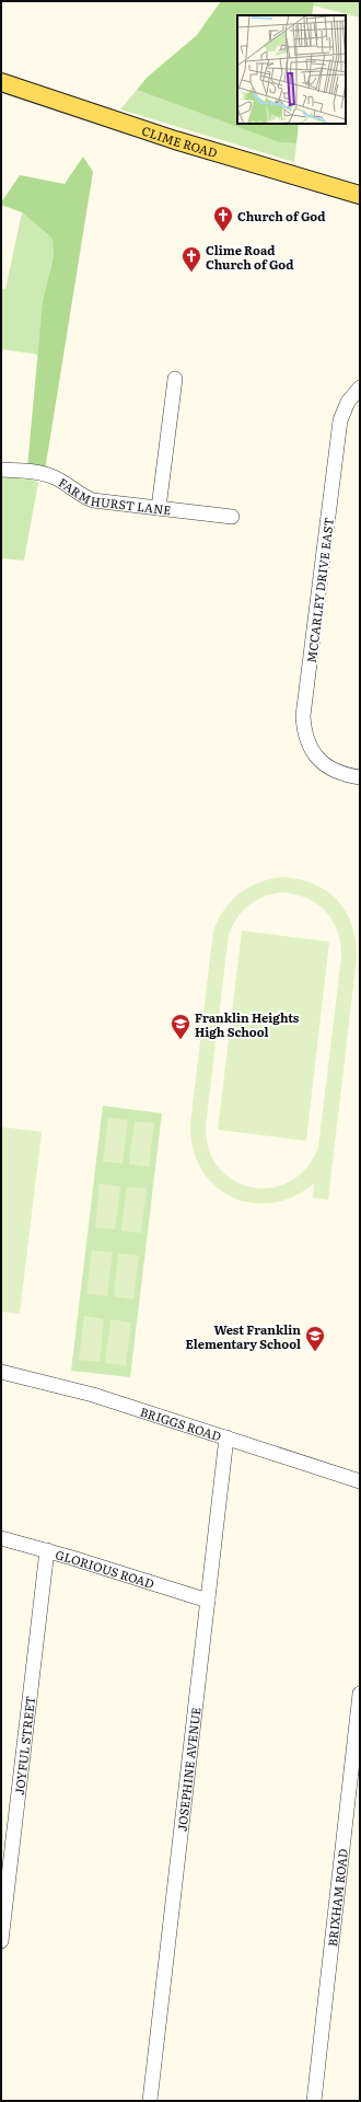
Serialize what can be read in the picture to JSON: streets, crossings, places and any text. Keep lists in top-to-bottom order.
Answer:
{
  "streets": {
    "main road": ["CLIME ROAD"],
    "street": [
      "FARMHURST LANE",
      "MCCARLEY DRIVE EAST",
      "BRIGGS ROAD",
      "GLORIOUS ROAD",
      "JOYFUL STREET",
      "JOSEPHINE AVENUE",
      "BRIXHAM ROAD"
    ]
  },
  "crossings": [
    ["BRIGGS ROAD", "JOSEPHINE AVENUE"],
    ["GLORIOUS ROAD", "JOYFUL STREET"],
    ["GLORIOUS ROAD", "JOSEPHINE AVENUE"]
  ],
  "places": {
    "church": ["Church of God", "Clime Road Church of God"],
    "school or university": ["Franklin Heights High School", "West Franklin Elementary School"]
  }
}
